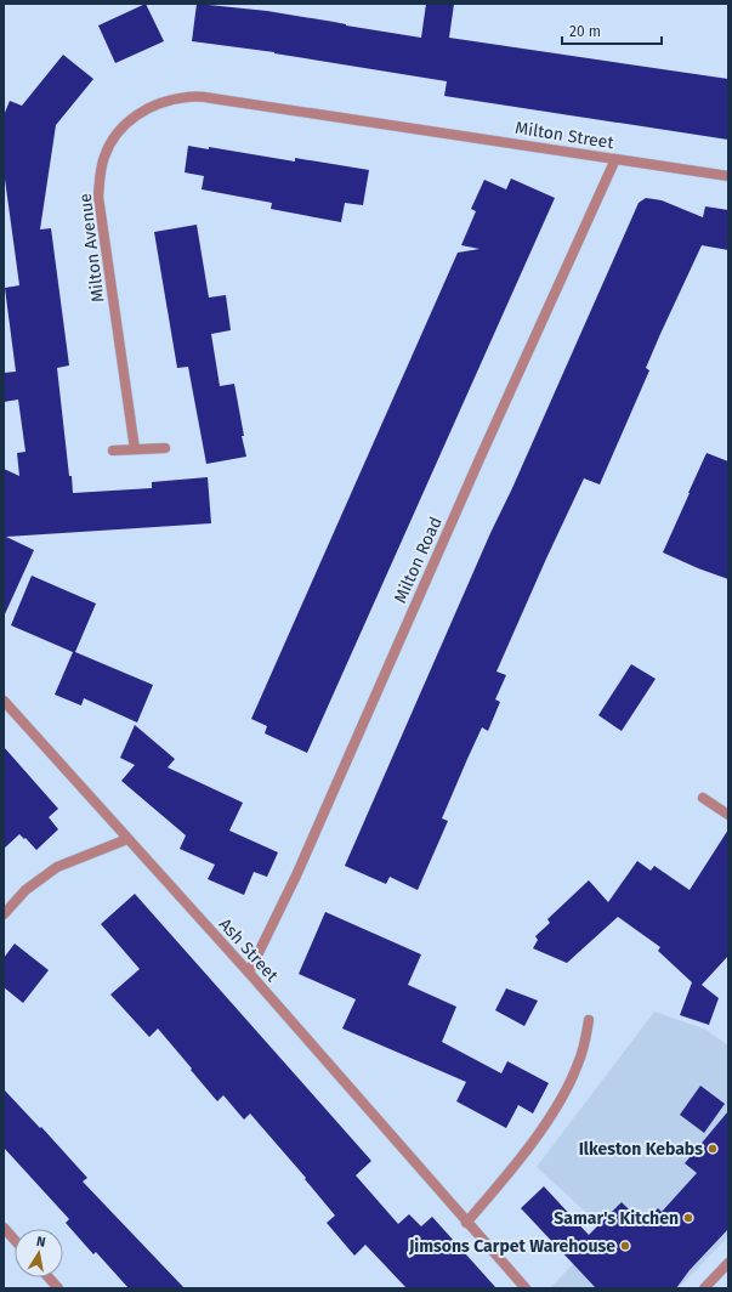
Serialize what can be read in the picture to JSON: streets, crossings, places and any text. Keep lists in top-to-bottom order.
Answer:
{
  "streets": {
    "street": [
      "Milton Street",
      "Milton Avenue",
      "Milton Road",
      "Ash Street"
    ]
  },
  "crossings": [
    ["Milton Street", "Milton Avenue"],
    ["Milton Street", "Milton Road"],
    ["Milton Road", "Ash Street"]
  ],
  "places": ["Ilkeston Kebabs", "Samar's Kitchen", "Jimsons Carpet Warehouse"],
  "scale_bar": "20 m",
  "north": "top"
}
